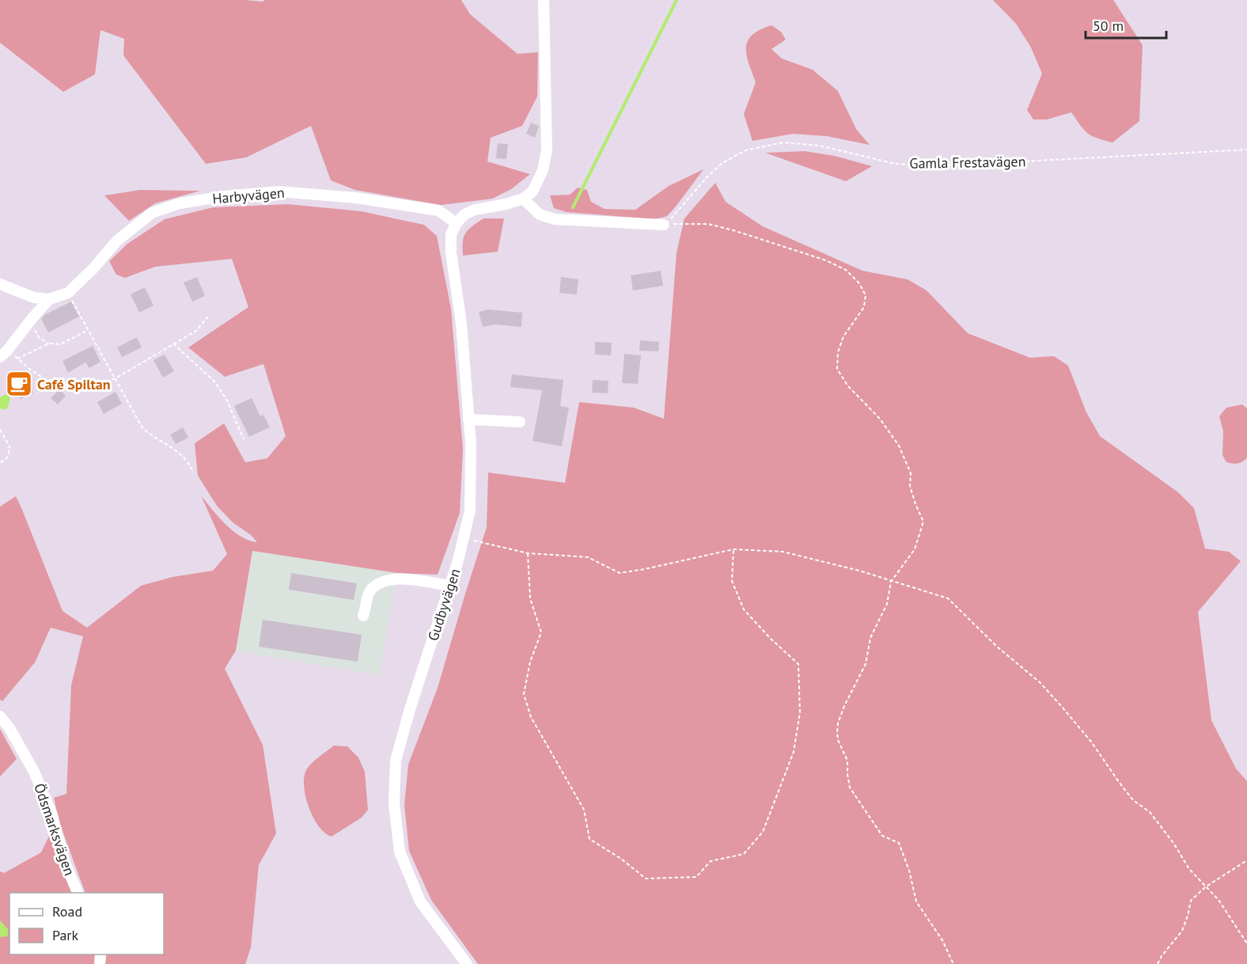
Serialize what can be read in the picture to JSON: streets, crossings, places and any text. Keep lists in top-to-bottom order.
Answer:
{
  "streets": {
    "street": ["Harbyvägen", "Gudbyvägen", "Ödsmarksvägen"],
    "path": ["Gamla Frestavägen"]
  },
  "crossings": [
    ["Harbyvägen", "Gudbyvägen"]
  ],
  "places": {
    "cafe": ["Café Spiltan"]
  },
  "legend": ["Road", "Park"],
  "scale_bar": "50 m"
}
